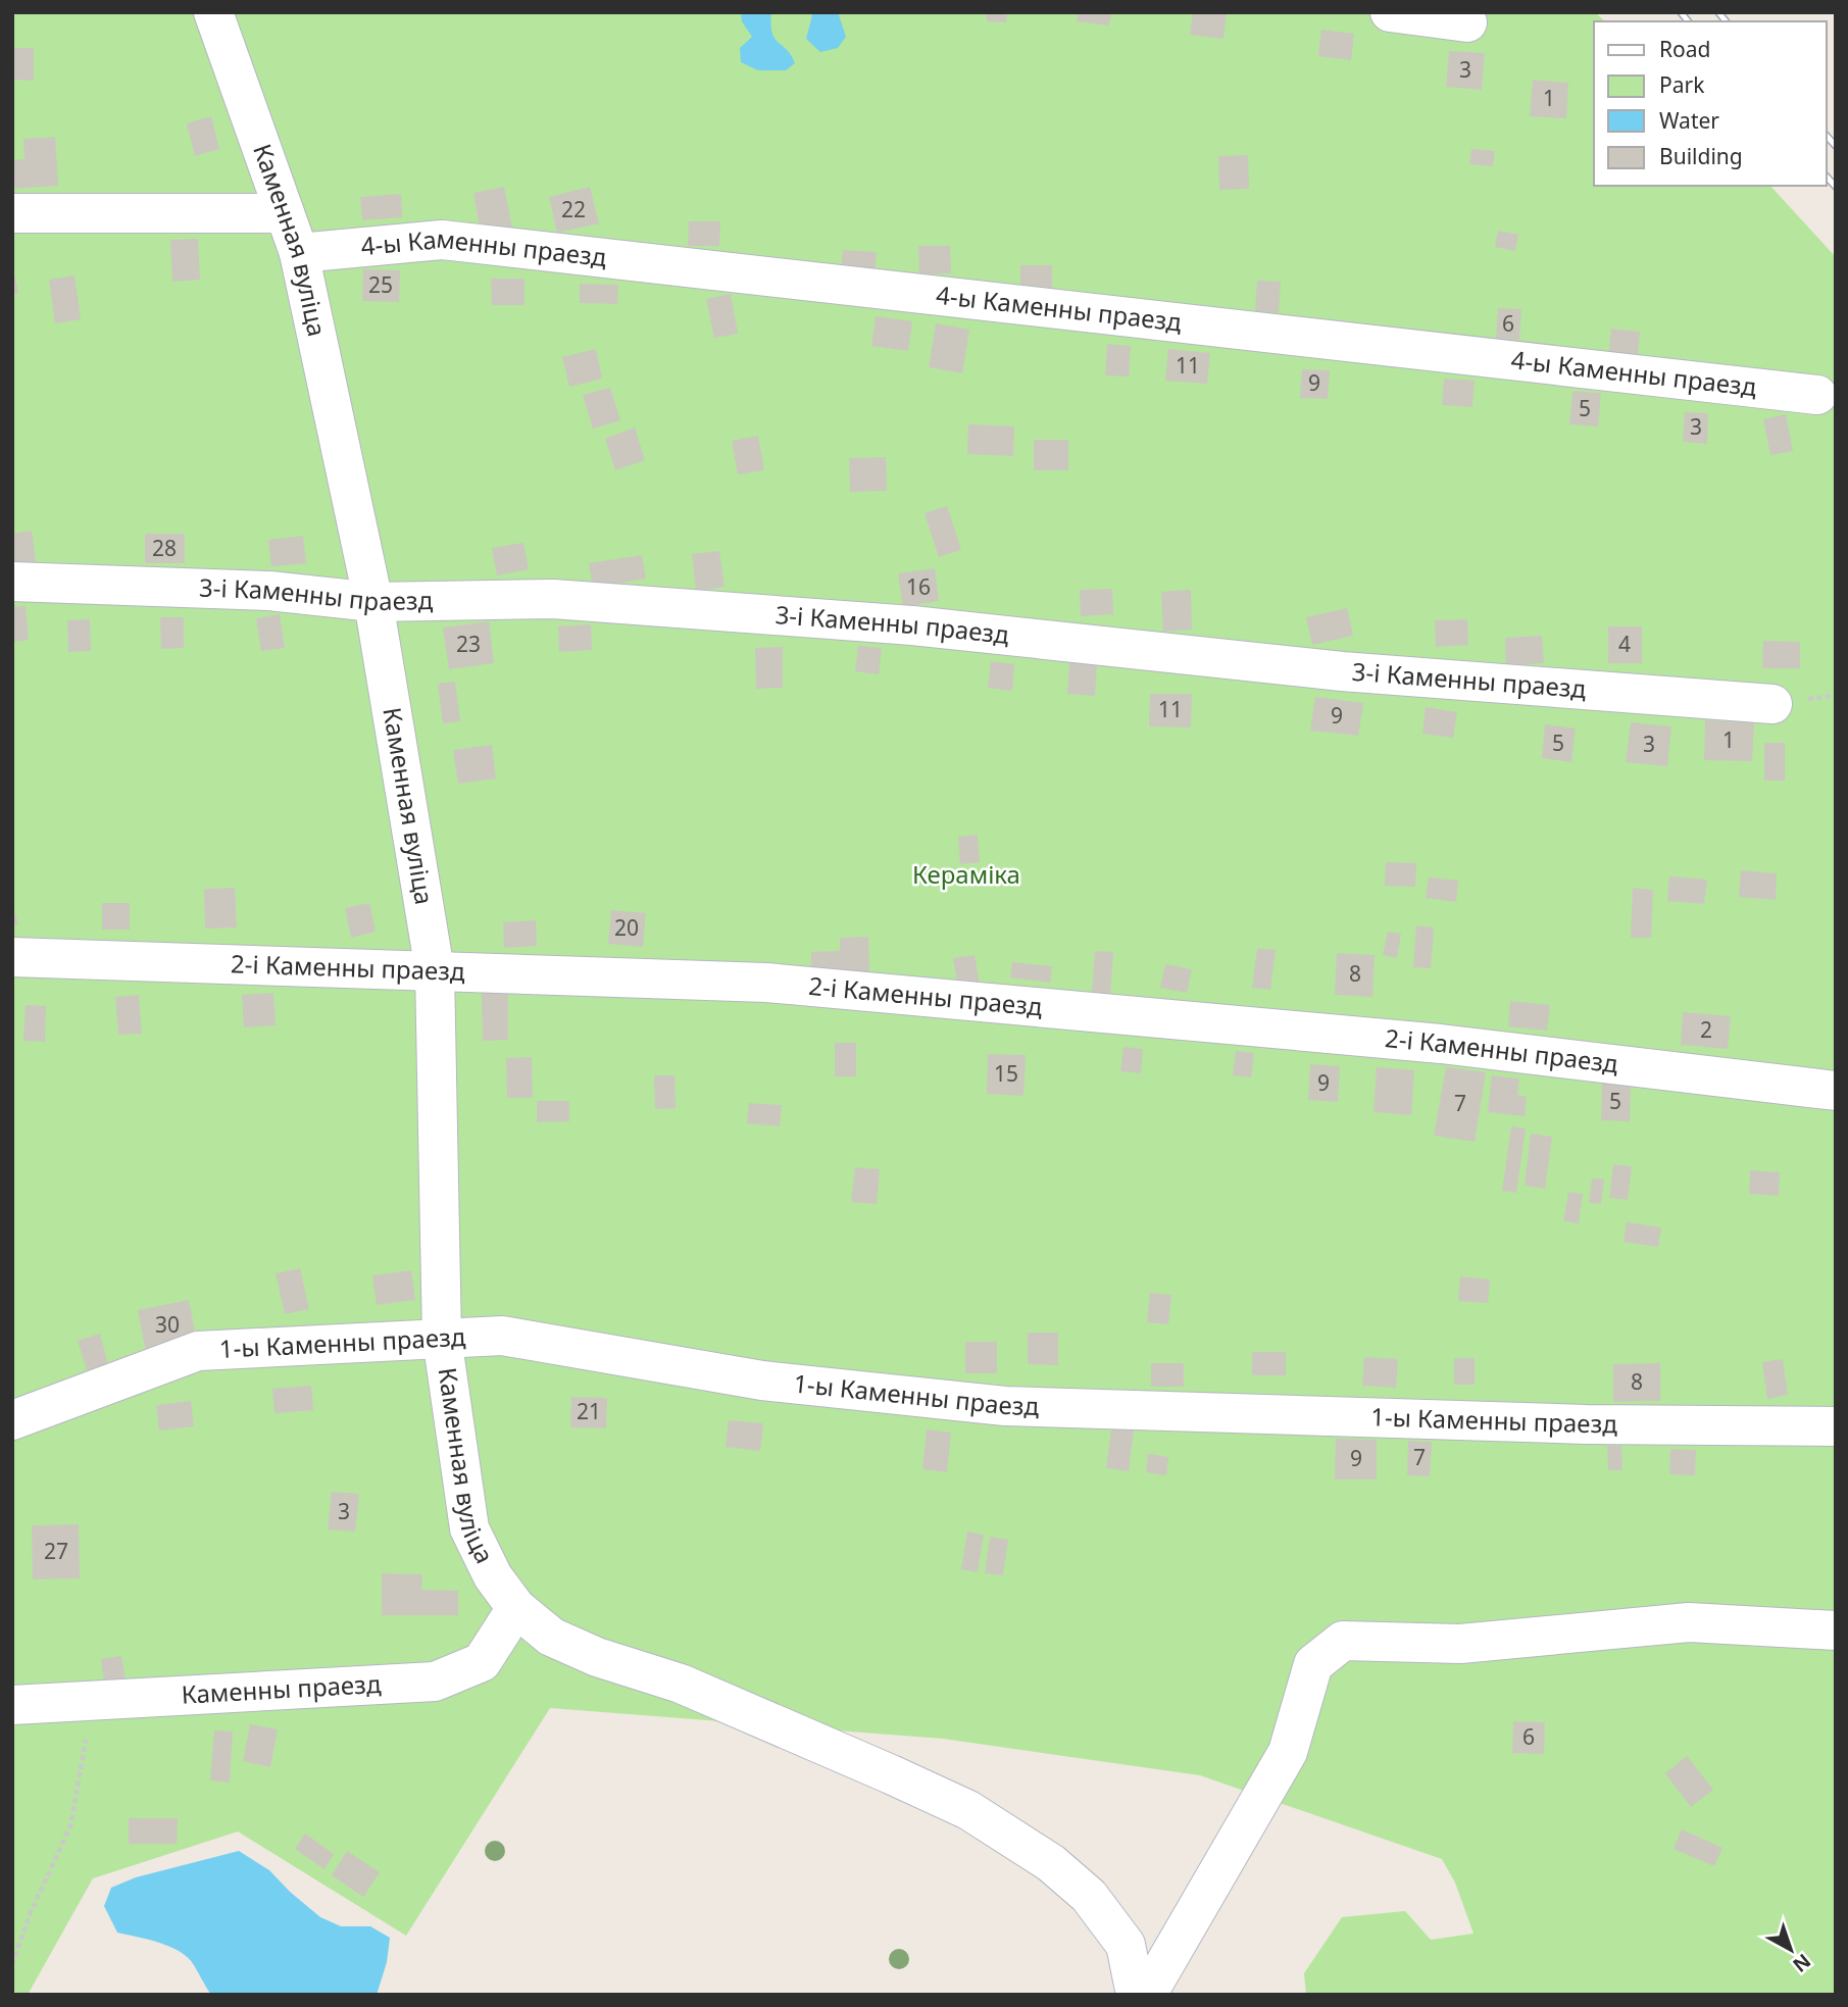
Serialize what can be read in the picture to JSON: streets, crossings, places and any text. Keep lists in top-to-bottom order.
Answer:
{
  "streets": {
    "street": [
      "Каменная вуліца",
      "4-ы Каменны праезд",
      "3-і Каменны праезд",
      "2-і Каменны праезд",
      "1-ы Каменны праезд",
      "Каменны праезд"
    ]
  },
  "crossings": [
    ["Каменная вуліца", "4-ы Каменны праезд"],
    ["Каменная вуліца", "3-і Каменны праезд"],
    ["Каменная вуліца", "2-і Каменны праезд"],
    ["Каменная вуліца", "1-ы Каменны праезд"],
    ["Каменная вуліца", "Каменны праезд"]
  ],
  "parks": ["Кераміка"],
  "house_numbers": [
    "3",
    "1",
    "22",
    "25",
    "6",
    "11",
    "9",
    "5",
    "3",
    "28",
    "16",
    "23",
    "4",
    "11",
    "9",
    "1",
    "5",
    "3",
    "20",
    "8",
    "2",
    "15",
    "9",
    "5",
    "7",
    "30",
    "8",
    "21",
    "7",
    "9",
    "3",
    "27",
    "6"
  ],
  "legend": [
    "Road",
    "Park",
    "Water",
    "Building"
  ],
  "north": "bottom right"
}
